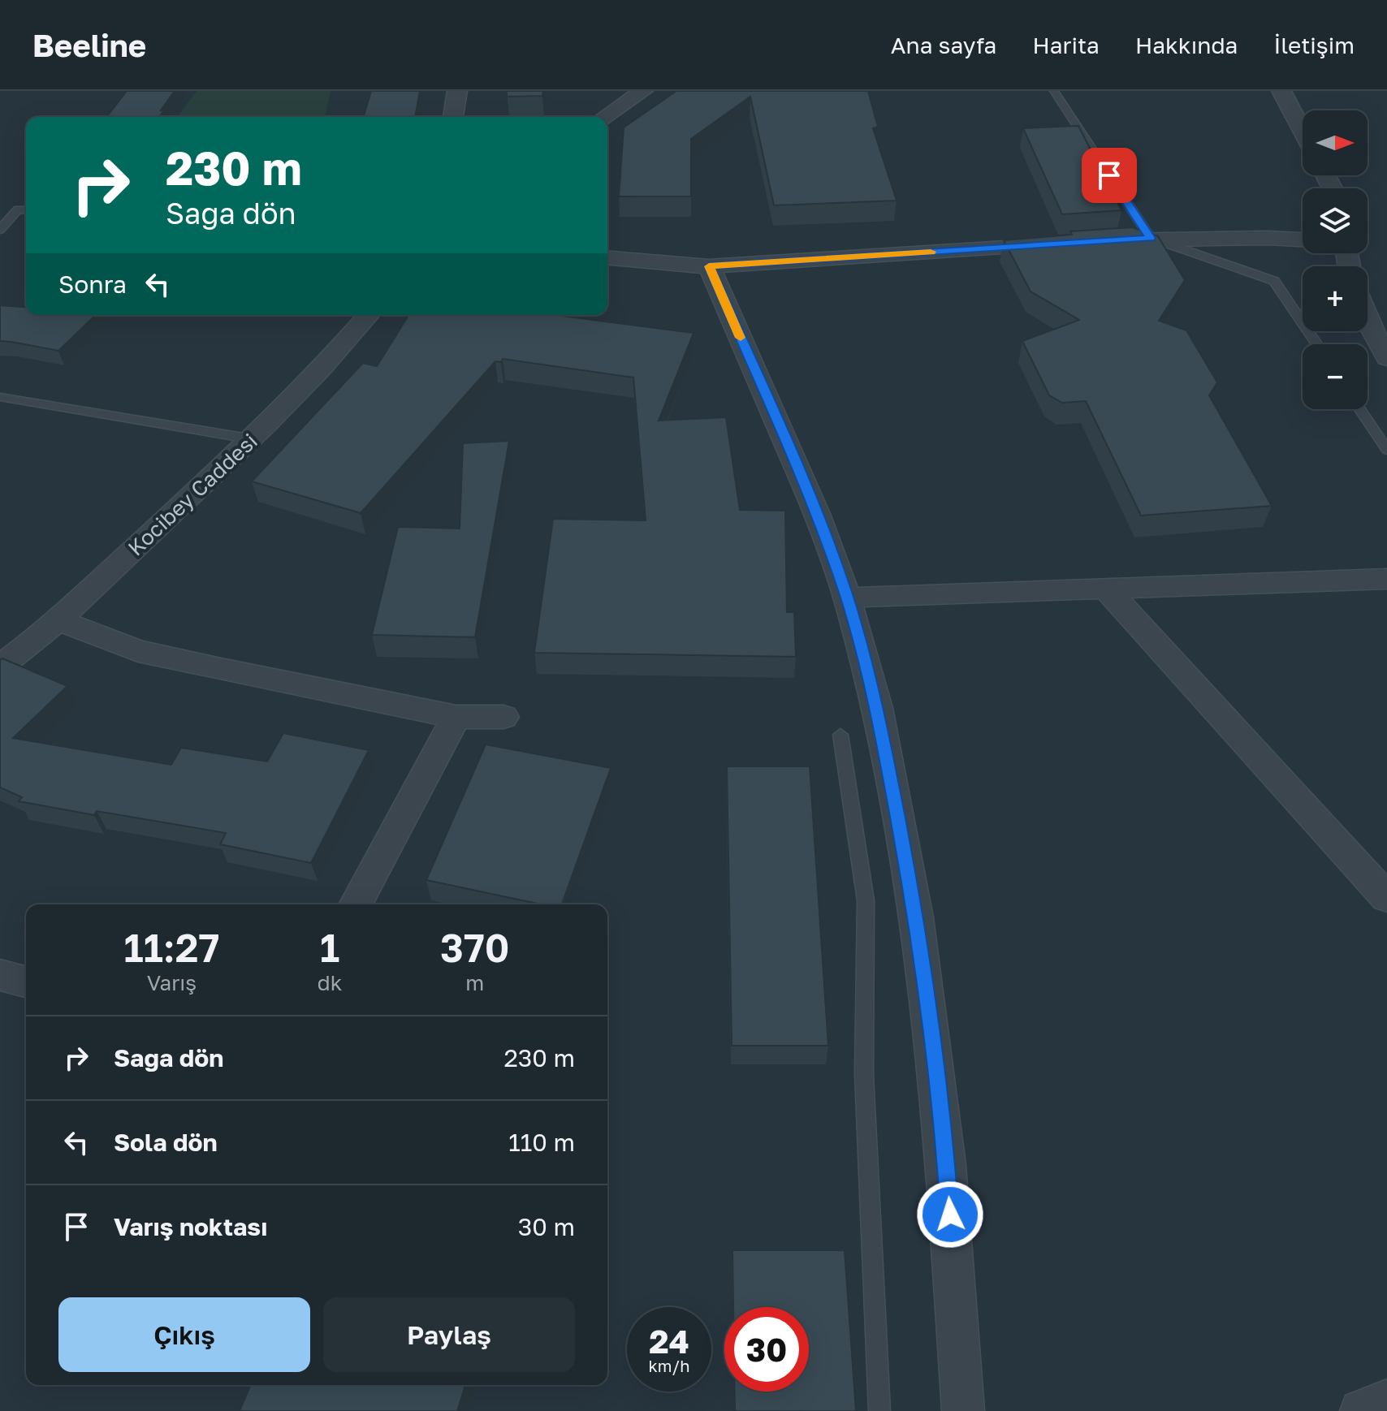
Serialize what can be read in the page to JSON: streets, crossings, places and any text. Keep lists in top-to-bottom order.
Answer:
{
  "streets": {
    "street": ["Kocibey Caddesi"]
  },
  "north": "right",
  "page": {
    "header": "Beeline",
    "nav": [
      "Ana sayfa",
      "Harita",
      "Hakkında",
      "İletişim"
    ],
    "map_buttons": ["+", "−"],
    "turn": ["230 m", "Sağa dön"],
    "then": "Sonra",
    "eta": [
      "11:27",
      "Varış",
      "1",
      "dk",
      "370",
      "m"
    ],
    "list": [
      {
        "name": "Sağa dön",
        "value": "230 m"
      },
      {
        "name": "Sola dön",
        "value": "110 m"
      },
      {
        "name": "Varış noktası",
        "value": "30 m"
      }
    ],
    "buttons": ["Çıkış", "Paylaş"],
    "speed": "24 km/h",
    "limit": "30"
  }
}
